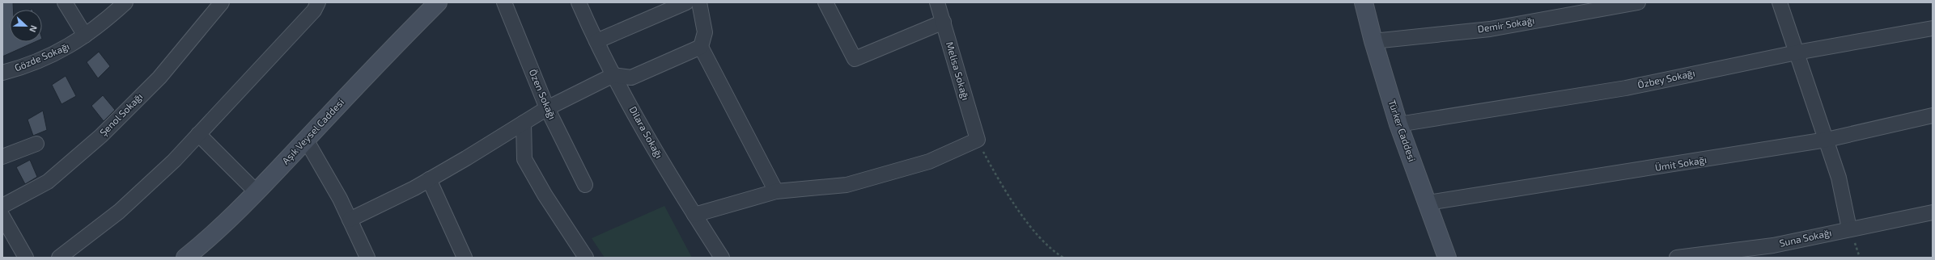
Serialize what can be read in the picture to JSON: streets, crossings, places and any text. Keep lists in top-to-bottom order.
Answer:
{
  "streets": {
    "street": [
      "Demir Sokağı",
      "Gözde Sokağı",
      "Melisa Sokağı",
      "Özbey Sokağı",
      "Özen Sokağı",
      "Şenol Sokağı",
      "Türker Caddesi",
      "Aşık Veysel Caddesi",
      "Dilara Sokağı",
      "Ümit Sokağı",
      "Suna Sokağı"
    ]
  },
  "crossings": [
    ["Demir Sokağı", "Türker Caddesi"],
    ["Özbey Sokağı", "Türker Caddesi"],
    ["Türker Caddesi", "Ümit Sokağı"]
  ],
  "north": "right"
}
